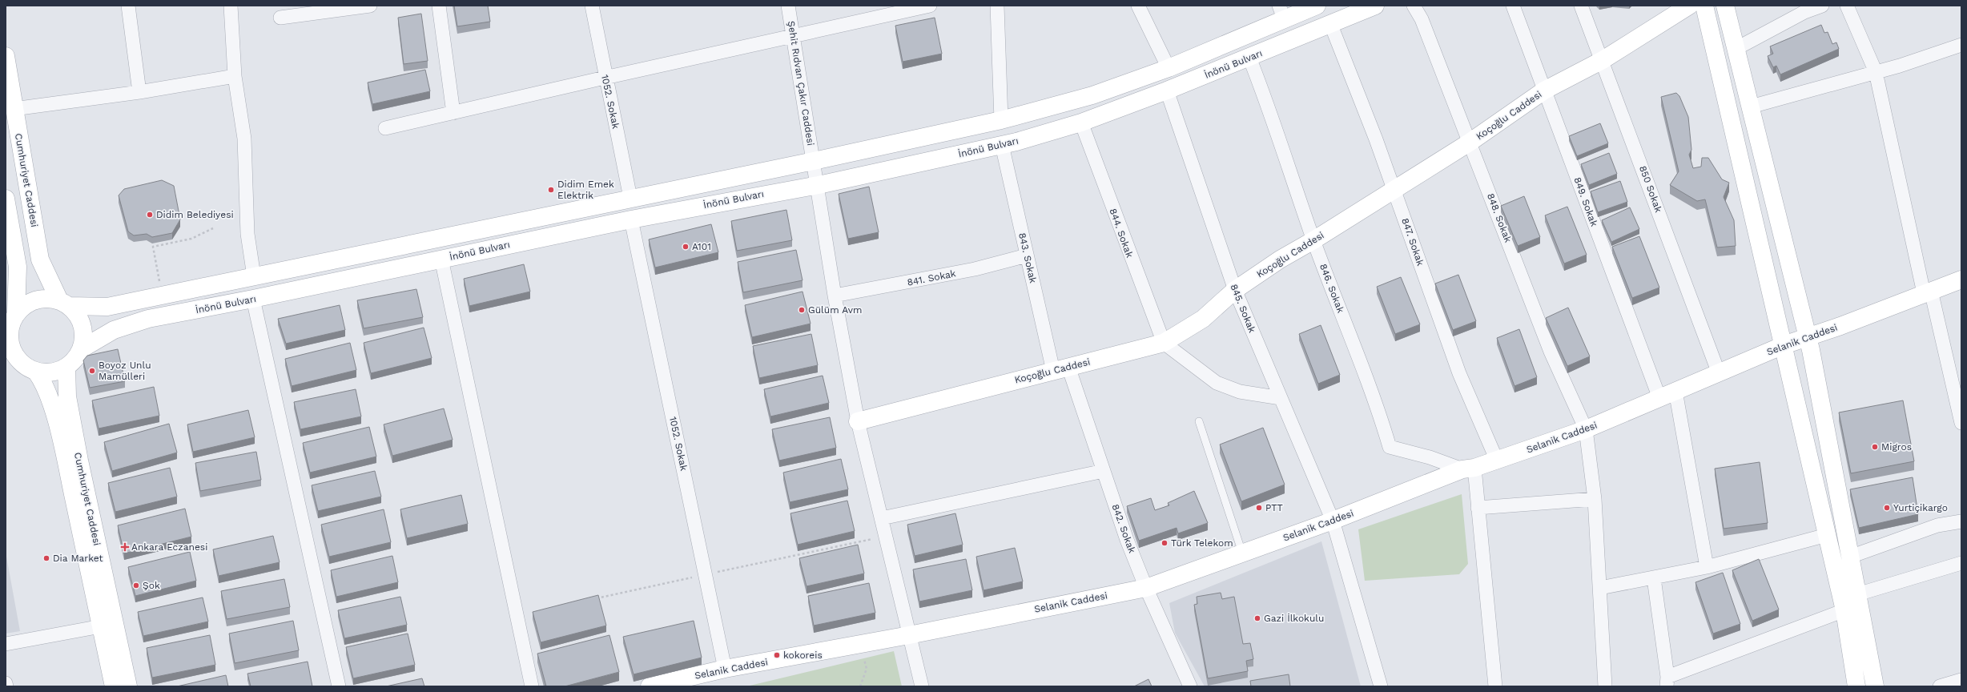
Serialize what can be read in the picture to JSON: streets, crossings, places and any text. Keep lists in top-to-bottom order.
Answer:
{
  "streets": {
    "main road": [
      "İnönü Bulvarı",
      "Koçoğlu Caddesi",
      "Cumhuriyet Caddesi",
      "Selanik Caddesi"
    ],
    "street": [
      "Şehit Rıdvan Çakır Caddesi",
      "1052. Sokak",
      "850 Sokak",
      "849. Sokak",
      "848. Sokak",
      "844. Sokak",
      "847. Sokak",
      "843. Sokak",
      "841. Sokak",
      "846. Sokak",
      "845. Sokak",
      "842. Sokak"
    ]
  },
  "crossings": [
    ["İnönü Bulvarı", "Şehit Rıdvan Çakır Caddesi"],
    ["İnönü Bulvarı", "1052. Sokak"],
    ["İnönü Bulvarı", "Cumhuriyet Caddesi"],
    ["İnönü Bulvarı", "844. Sokak"],
    ["İnönü Bulvarı", "847. Sokak"],
    ["İnönü Bulvarı", "843. Sokak"],
    ["İnönü Bulvarı", "846. Sokak"],
    ["İnönü Bulvarı", "845. Sokak"],
    ["Şehit Rıdvan Çakır Caddesi", "Koçoğlu Caddesi"],
    ["Şehit Rıdvan Çakır Caddesi", "841. Sokak"],
    ["Şehit Rıdvan Çakır Caddesi", "Selanik Caddesi"],
    ["1052. Sokak", "Selanik Caddesi"],
    ["Koçoğlu Caddesi", "850 Sokak"],
    ["Koçoğlu Caddesi", "849. Sokak"],
    ["Koçoğlu Caddesi", "848. Sokak"],
    ["Koçoğlu Caddesi", "844. Sokak"],
    ["Koçoğlu Caddesi", "847. Sokak"],
    ["Koçoğlu Caddesi", "843. Sokak"],
    ["Koçoğlu Caddesi", "846. Sokak"],
    ["Koçoğlu Caddesi", "845. Sokak"],
    ["Koçoğlu Caddesi", "842. Sokak"],
    ["850 Sokak", "Selanik Caddesi"],
    ["849. Sokak", "Selanik Caddesi"],
    ["848. Sokak", "Selanik Caddesi"],
    ["847. Sokak", "Selanik Caddesi"],
    ["843. Sokak", "841. Sokak"],
    ["843. Sokak", "842. Sokak"],
    ["846. Sokak", "Selanik Caddesi"],
    ["845. Sokak", "Selanik Caddesi"],
    ["Selanik Caddesi", "842. Sokak"]
  ],
  "places": {
    "other": [
      "Didim Emek Elektrik",
      "Didim Belediyesi",
      "A101",
      "Gülüm Avm",
      "Boyoz Unlu Mamülleri",
      "Migros",
      "PTT",
      "Yurtiçikargo",
      "Türk Telekom",
      "Dia Market",
      "Şok",
      "Gazi İlkokulu",
      "kokoreis"
    ],
    "health": ["Ankara Eczanesi"]
  }
}
